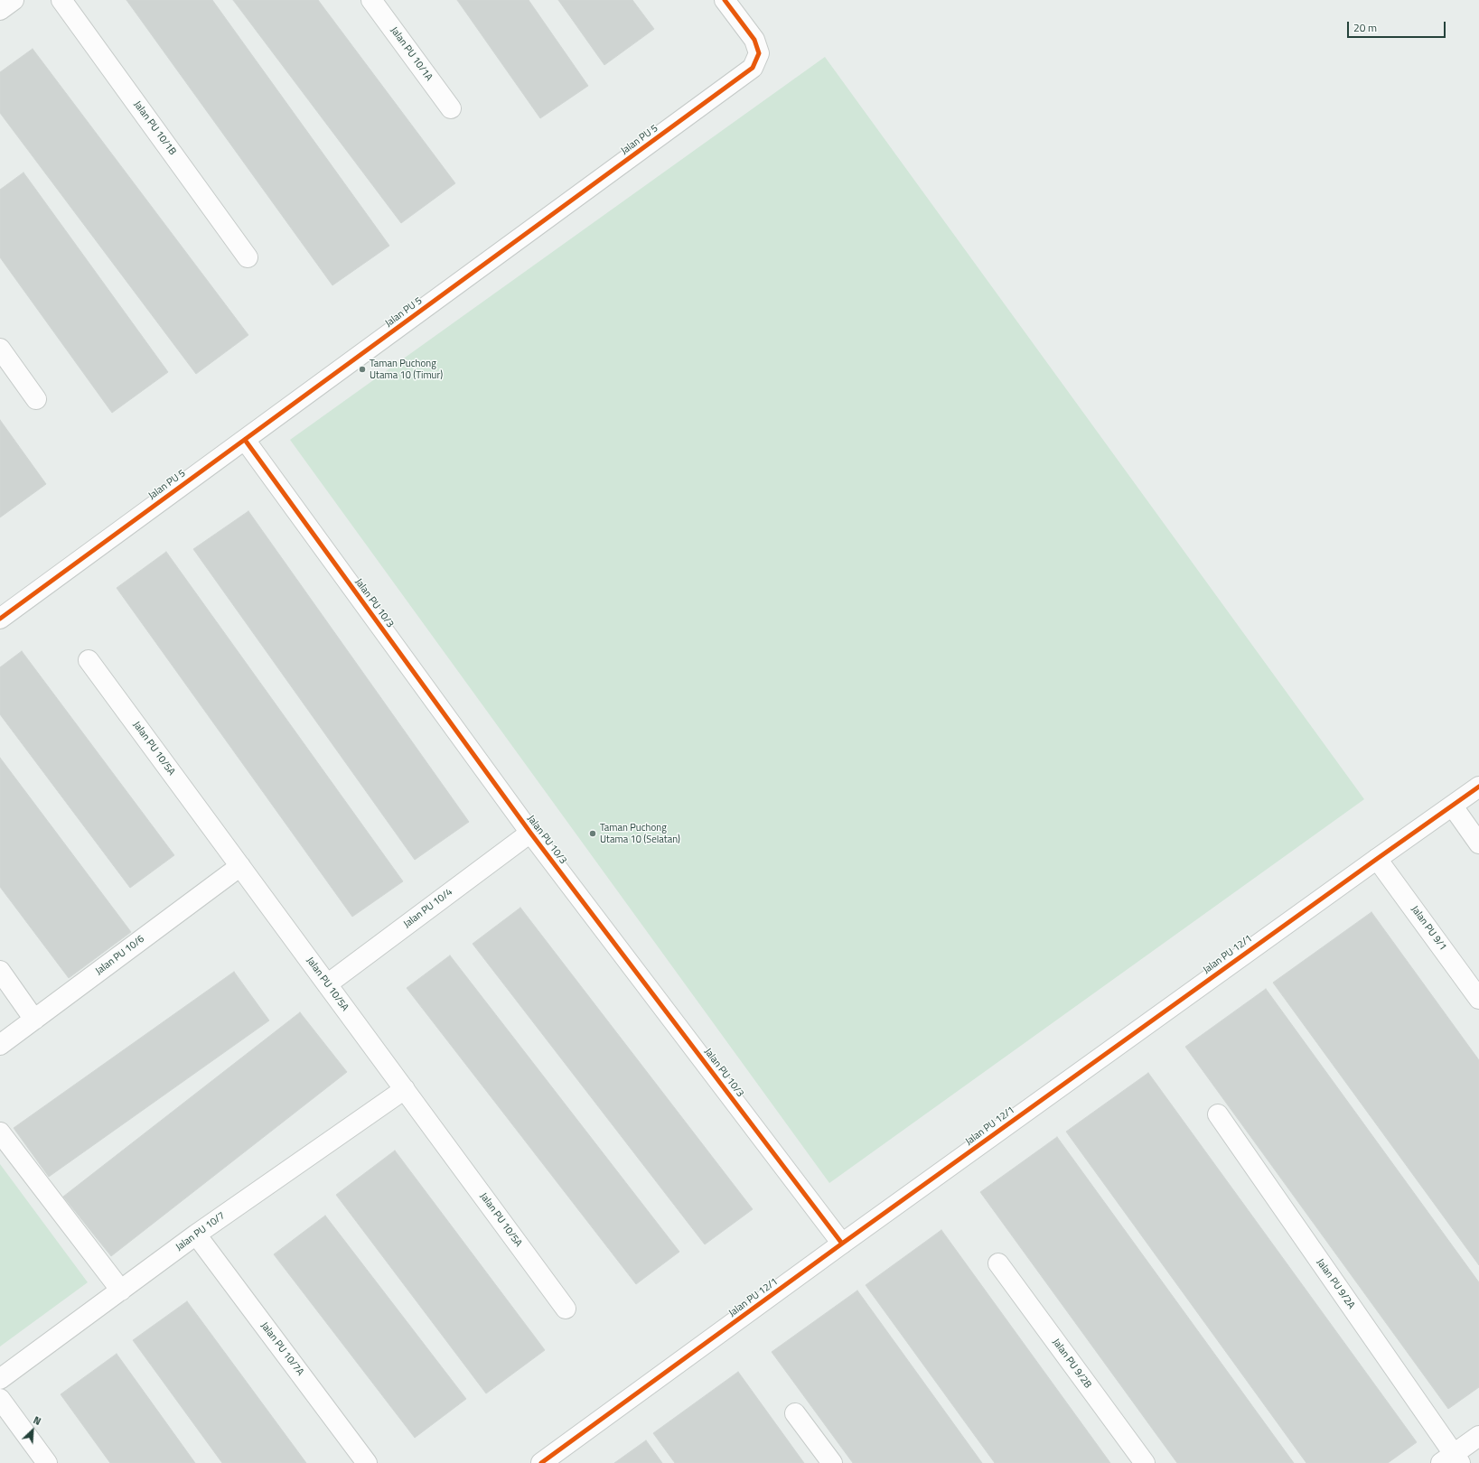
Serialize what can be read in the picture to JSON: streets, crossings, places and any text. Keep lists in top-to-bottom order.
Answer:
{
  "streets": {
    "street": [
      "Jalan PU 10/1A",
      "Jalan PU 10/1B",
      "Jalan PU 5",
      "Jalan PU 10/3",
      "Jalan PU 10/5A",
      "Jalan PU 10/4",
      "Jalan PU 9/1",
      "Jalan PU 12/1",
      "Jalan PU 10/6",
      "Jalan PU 10/7",
      "Jalan PU 9/2A",
      "Jalan PU 10/7A",
      "Jalan PU 9/2B"
    ]
  },
  "crossings": [
    ["Jalan PU 5", "Jalan PU 10/3"],
    ["Jalan PU 10/3", "Jalan PU 10/4"],
    ["Jalan PU 10/3", "Jalan PU 12/1"],
    ["Jalan PU 10/5A", "Jalan PU 10/4"],
    ["Jalan PU 10/5A", "Jalan PU 10/6"],
    ["Jalan PU 10/5A", "Jalan PU 10/7"],
    ["Jalan PU 9/1", "Jalan PU 12/1"],
    ["Jalan PU 10/7", "Jalan PU 10/7A"]
  ],
  "places": ["Taman Puchong Utama 10 (Timur)", "Taman Puchong Utama 10 (Selatan)"],
  "scale_bar": "20 m",
  "north": "top right"
}
